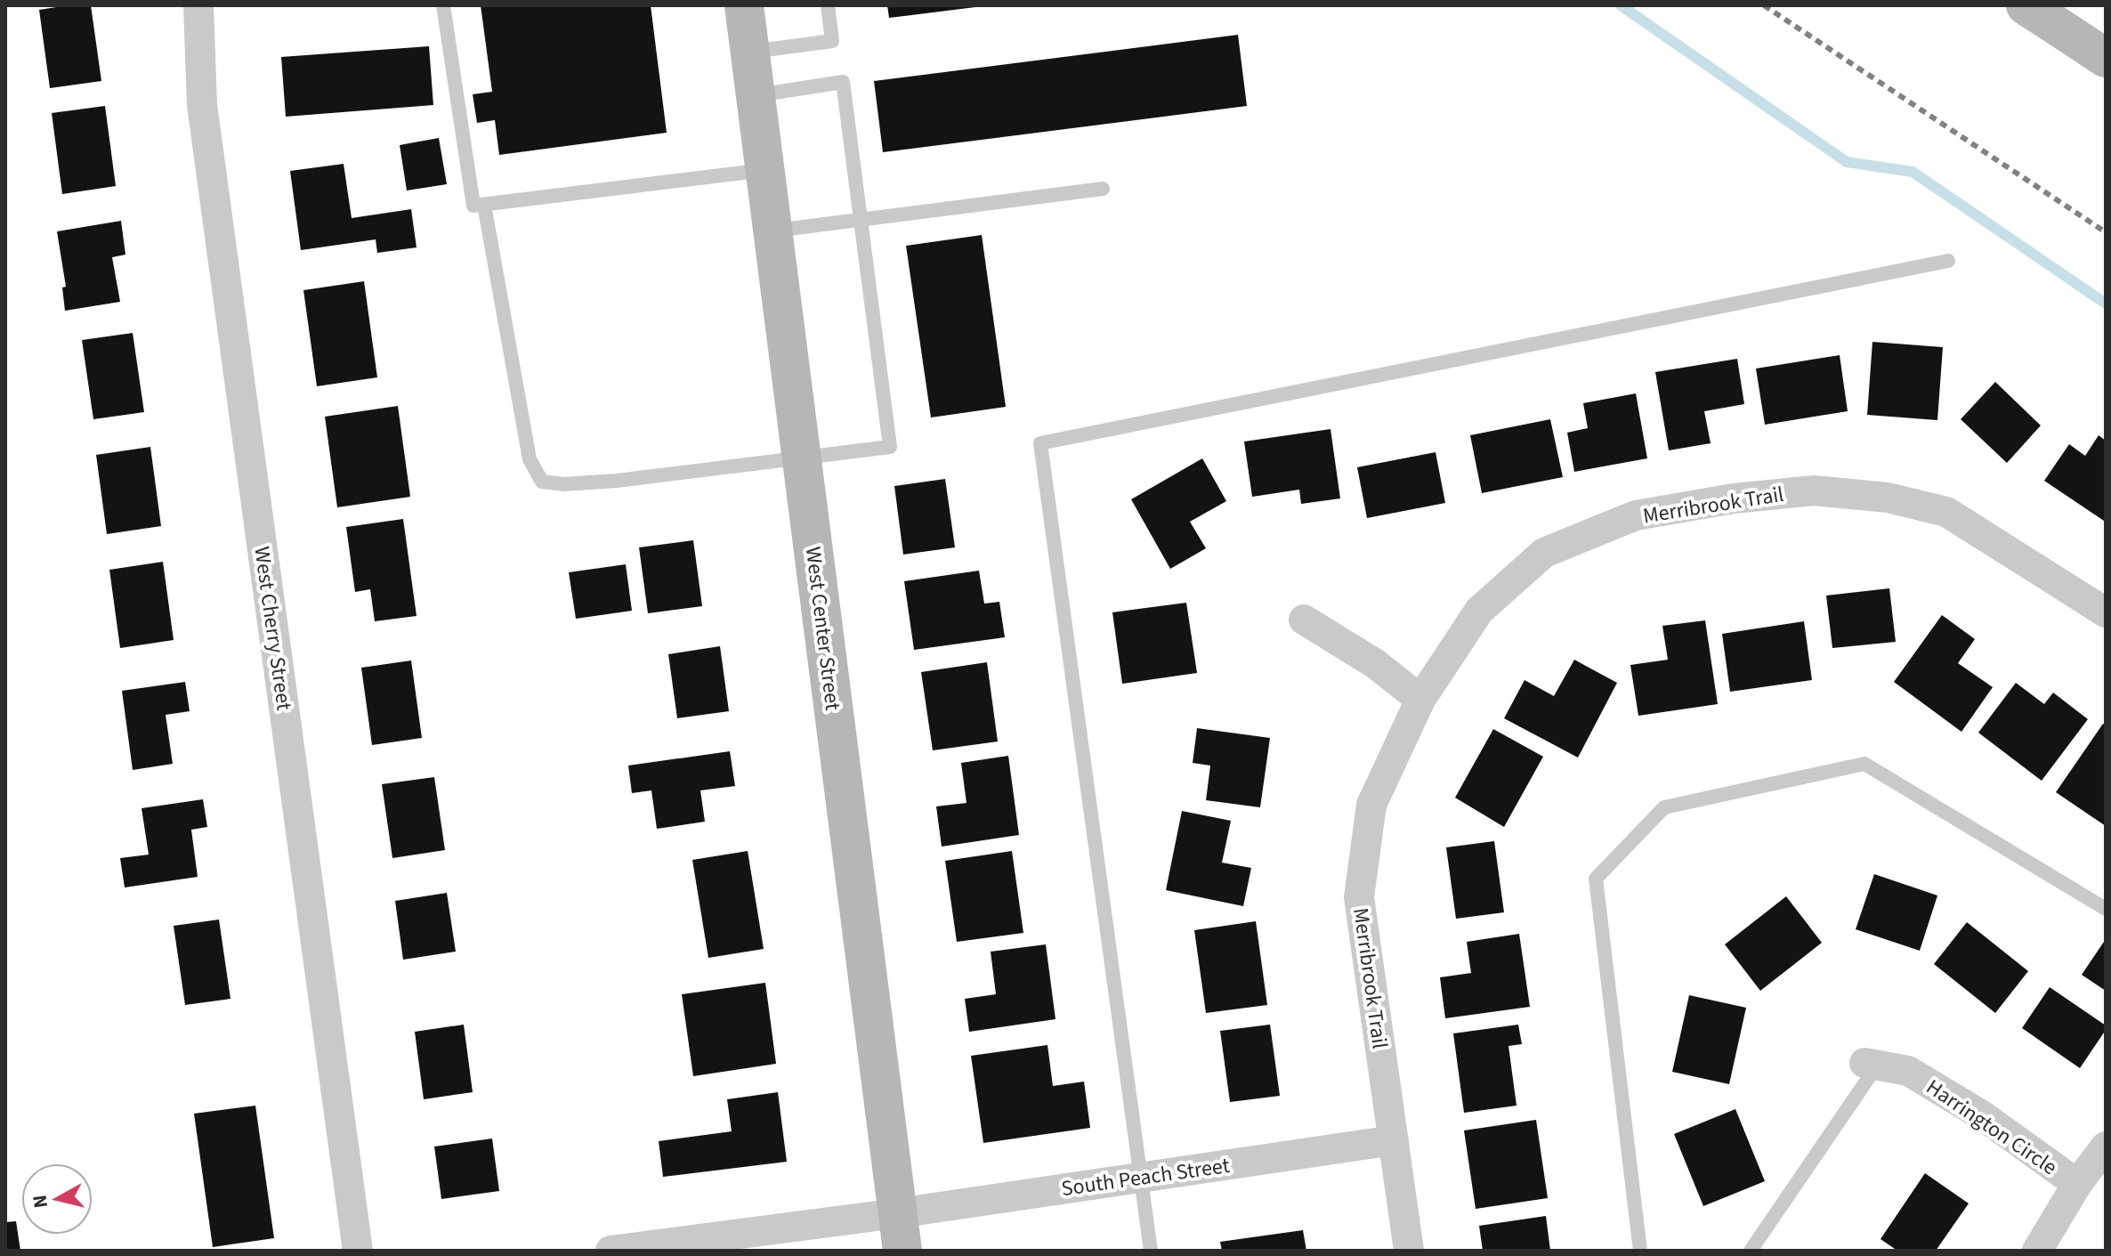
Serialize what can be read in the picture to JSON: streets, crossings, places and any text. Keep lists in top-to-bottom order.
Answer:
{
  "streets": {
    "street": [
      "Merribrook Trail",
      "West Cherry Street",
      "West Center Street",
      "Harrington Circle",
      "South Peach Street"
    ]
  },
  "crossings": [
    ["Merribrook Trail", "South Peach Street"],
    ["West Center Street", "South Peach Street"]
  ],
  "north": "left"
}
